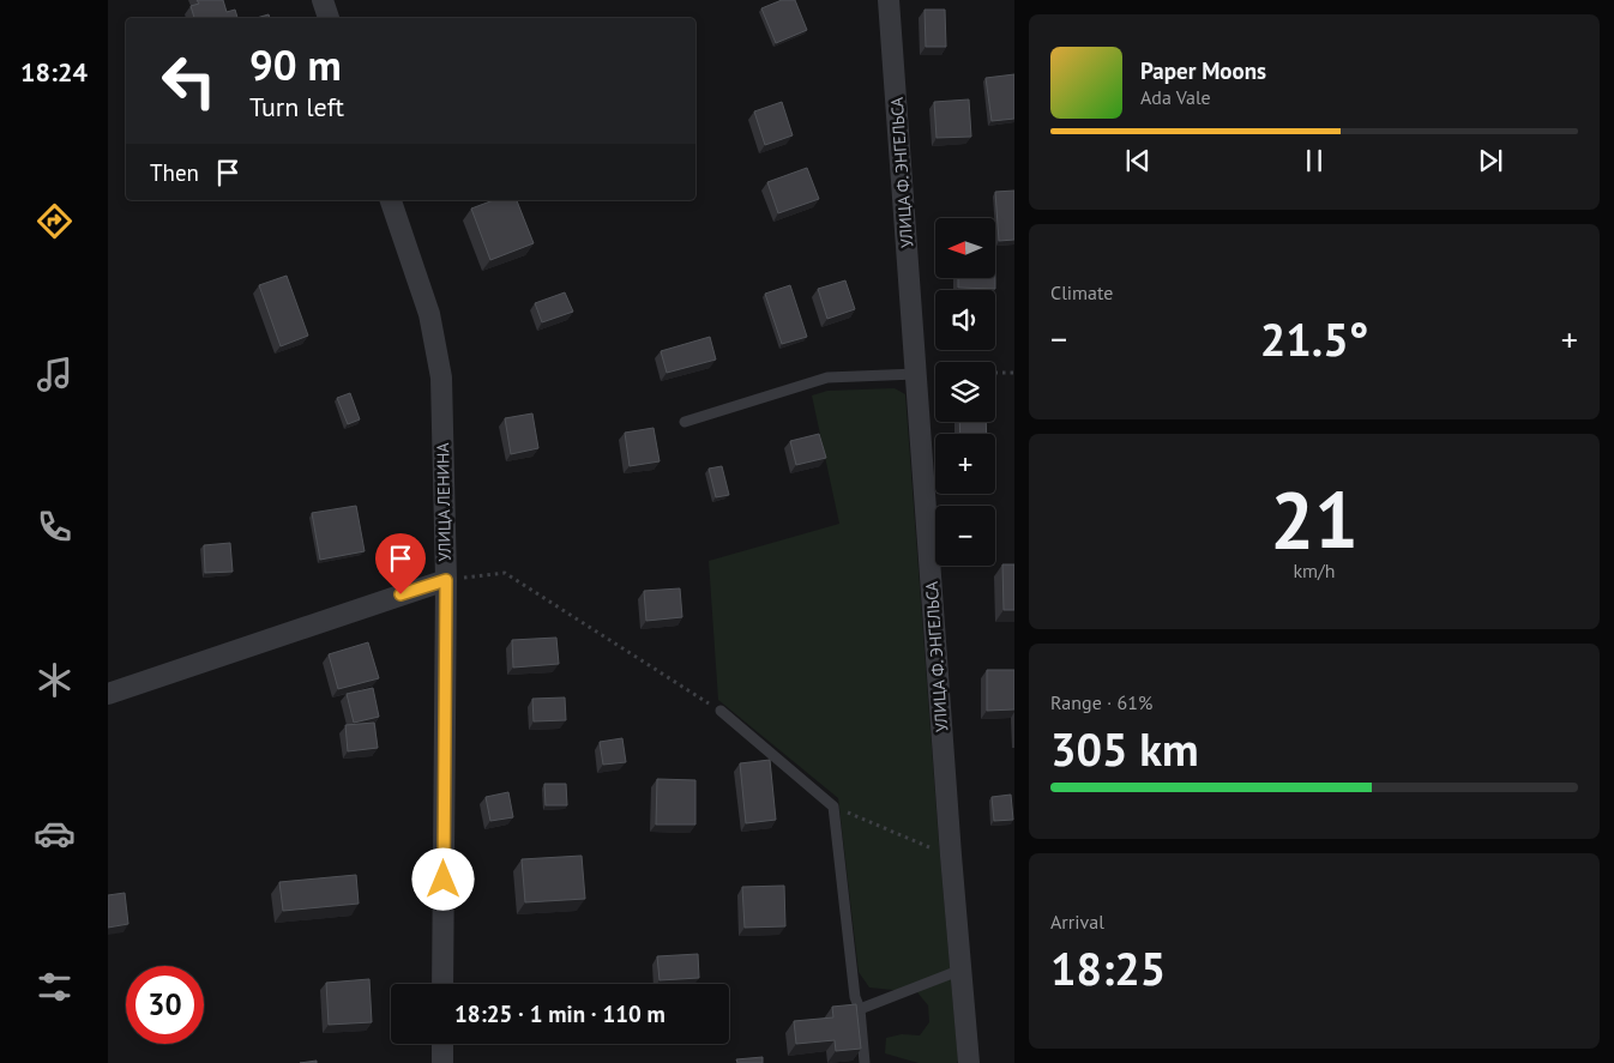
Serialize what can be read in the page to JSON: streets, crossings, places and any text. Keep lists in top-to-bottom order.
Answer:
{
  "streets": {
    "street": ["УЛИЦА Ф. ЭНГЕЛЬСА", "УЛИЦА ЛЕНИНА"]
  },
  "north": "left",
  "page": {
    "tabs": "18:24",
    "turn": ["90 m", "Turn left"],
    "song": ["Paper Moons", "Ada Vale"],
    "then": "Then",
    "map_buttons": ["+", "−"],
    "tile": [
      "Climate",
      ["21", "km/h"],
      ["Range · 61%", "305 km"],
      ["Arrival", "18:25"]
    ],
    "heat": ["−", "21.5°", "+"],
    "limit": "30",
    "trip": "18:25 · 1 min · 110 m"
  }
}
